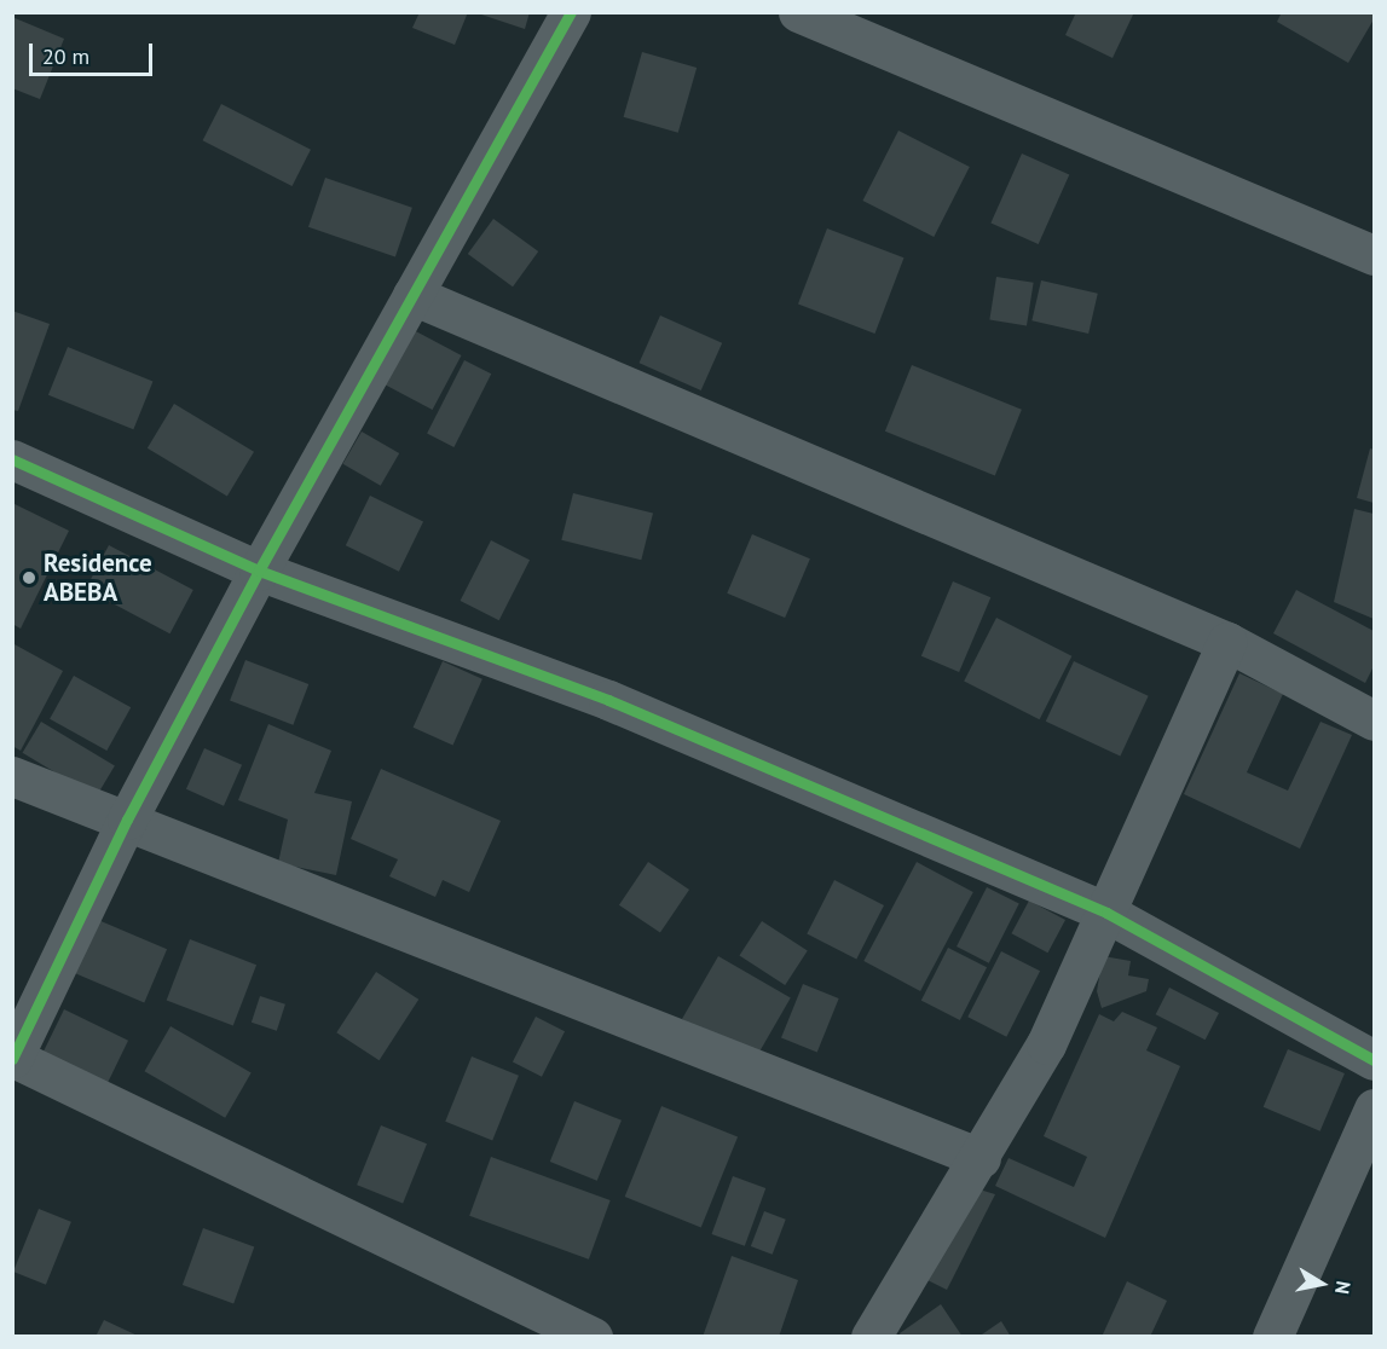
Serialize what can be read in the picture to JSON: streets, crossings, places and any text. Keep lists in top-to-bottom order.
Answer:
{
  "places": ["Residence ABEBA"],
  "scale_bar": "20 m",
  "north": "right"
}
